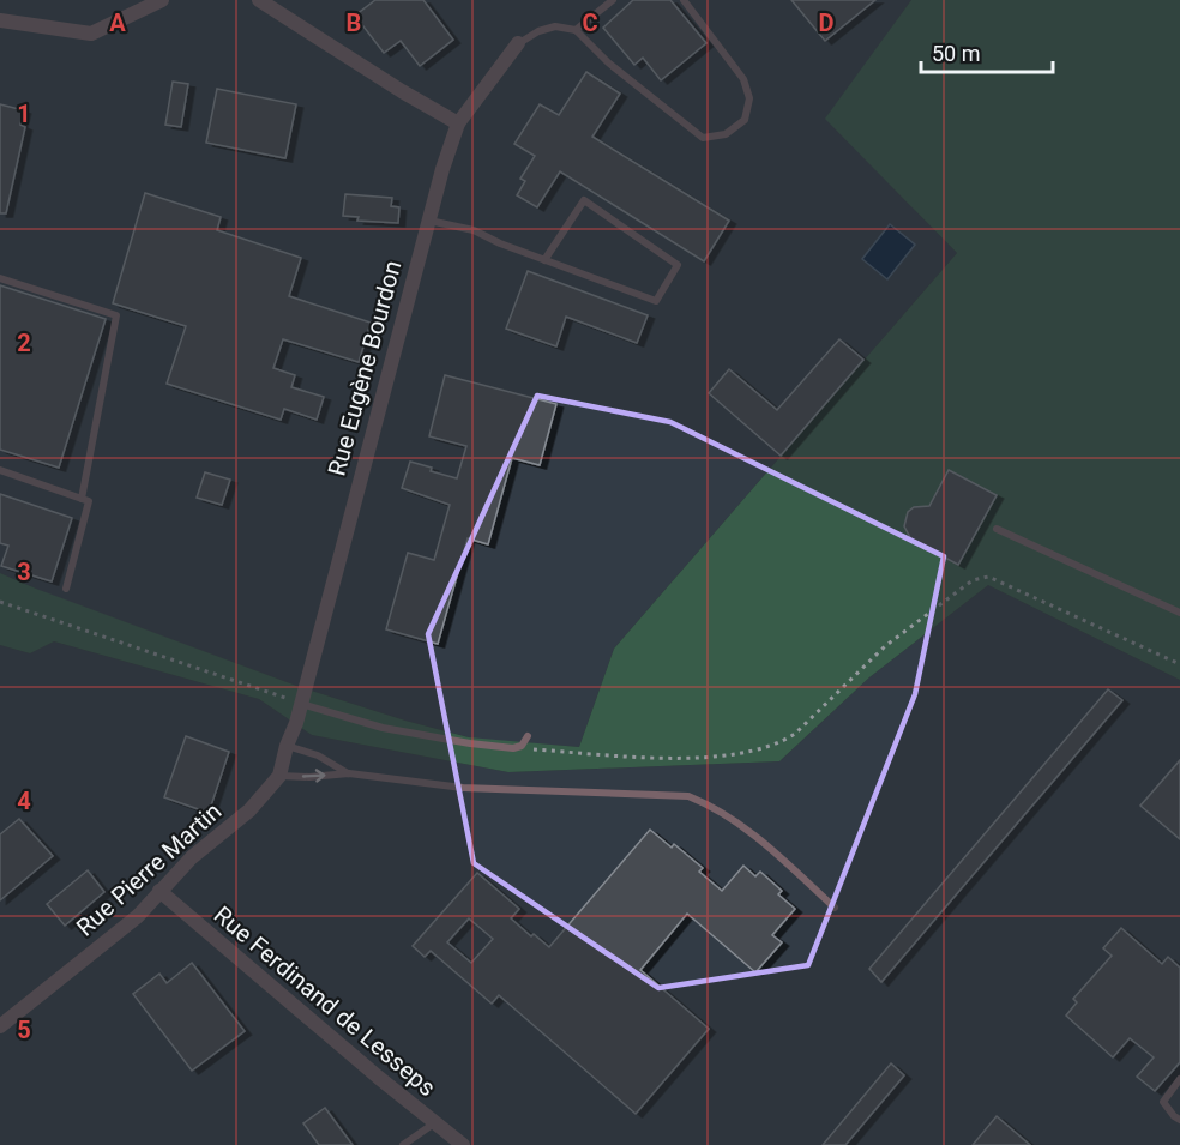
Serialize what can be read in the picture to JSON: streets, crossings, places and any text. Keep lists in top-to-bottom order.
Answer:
{
  "streets": {
    "street": ["Rue Eugène Bourdon", "Rue Pierre Martin", "Rue Ferdinand de Lesseps"]
  },
  "crossings": [
    ["Rue Eugène Bourdon", "Rue Pierre Martin"],
    ["Rue Pierre Martin", "Rue Ferdinand de Lesseps"]
  ],
  "scale_bar": "50 m",
  "grid": {
    "columns": [
      "A",
      "B",
      "C",
      "D"
    ],
    "rows": [
      "1",
      "2",
      "3",
      "4",
      "5"
    ]
  }
}
